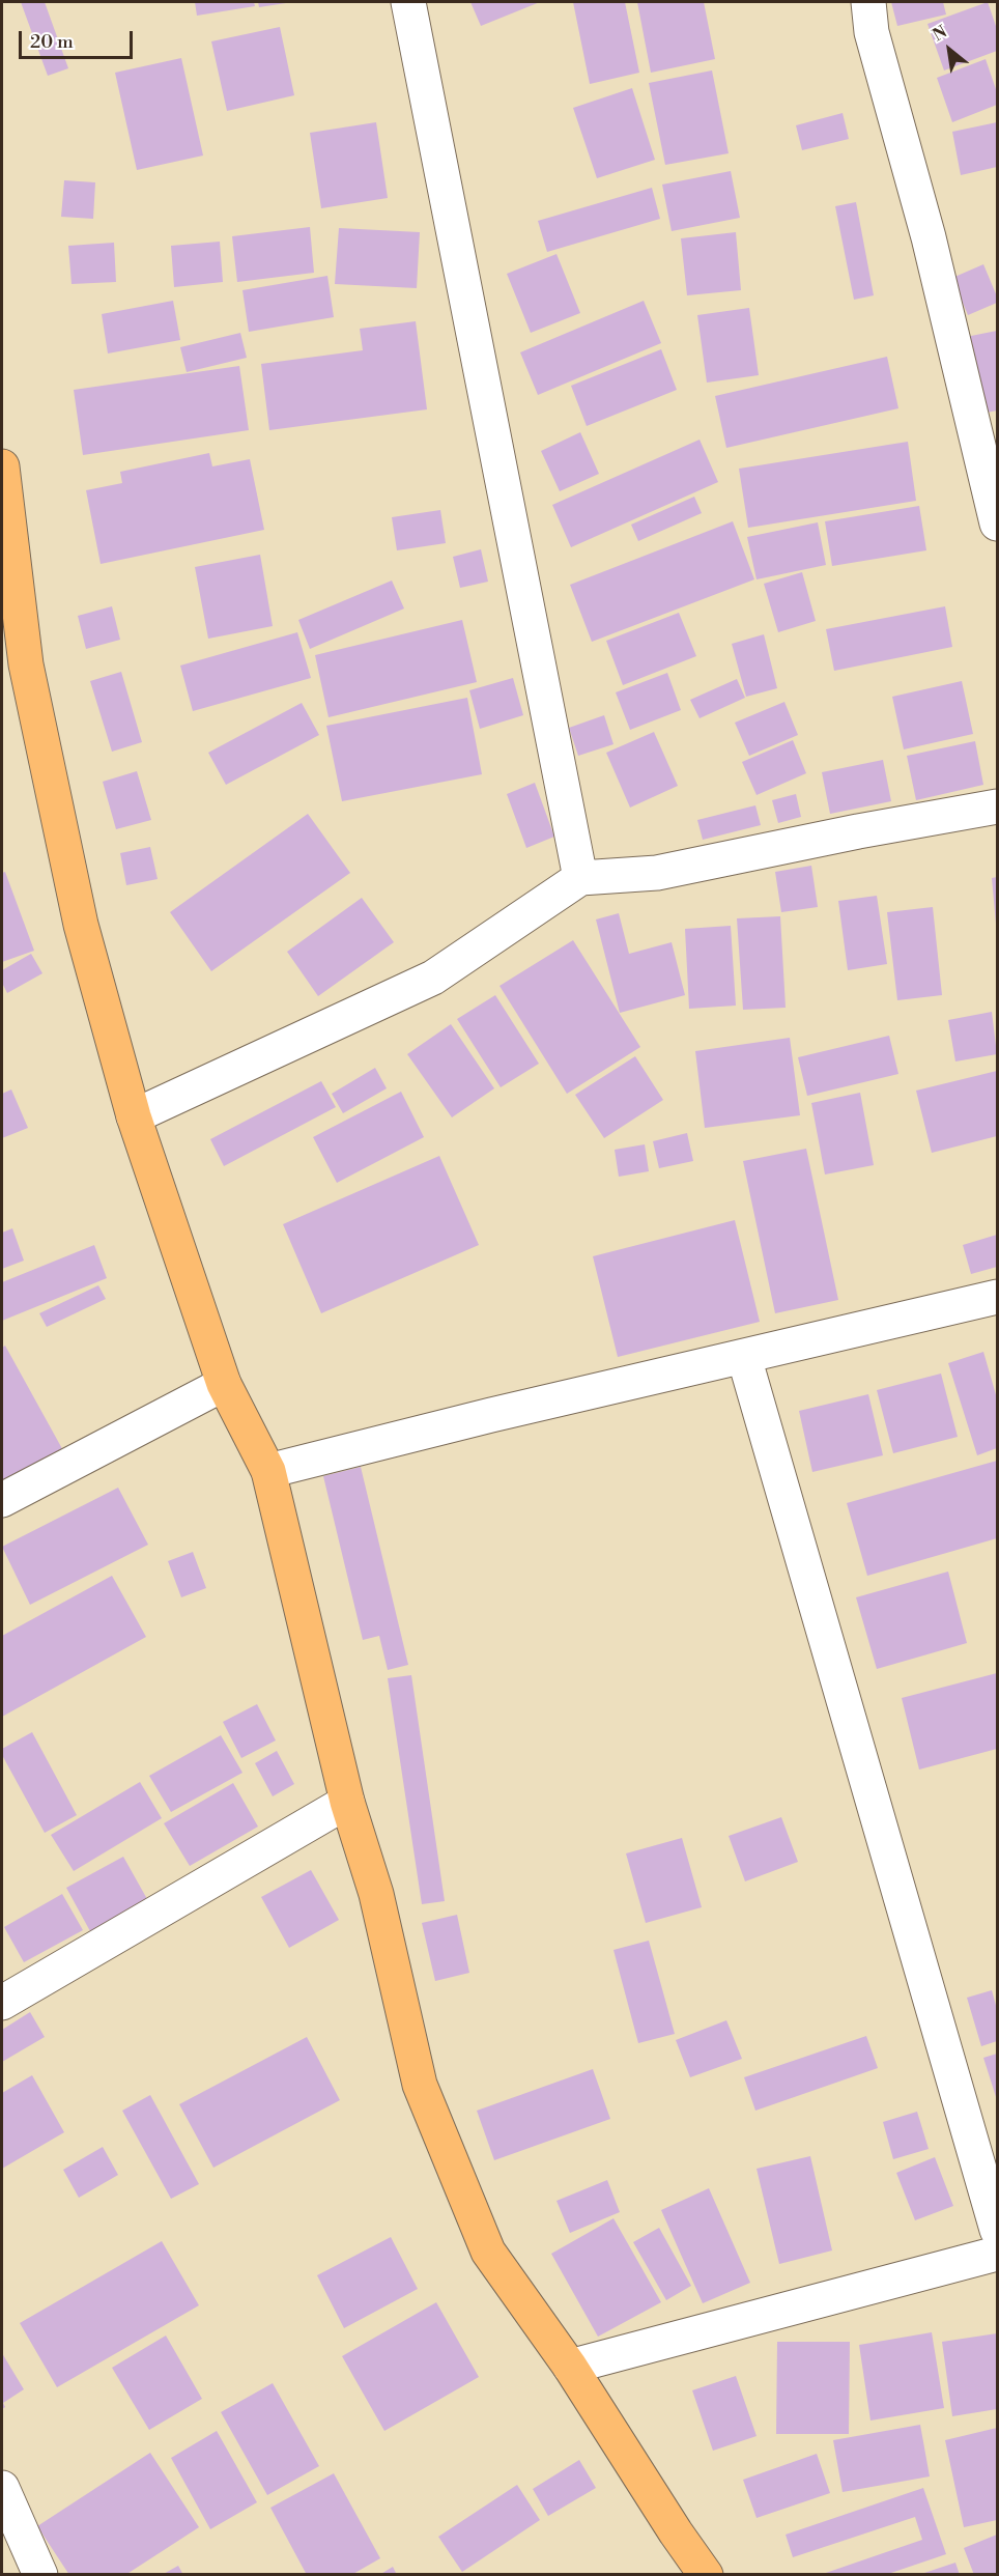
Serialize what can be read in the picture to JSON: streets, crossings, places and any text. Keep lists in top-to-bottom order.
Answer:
{
  "scale_bar": "20 m",
  "north": "top left"
}
